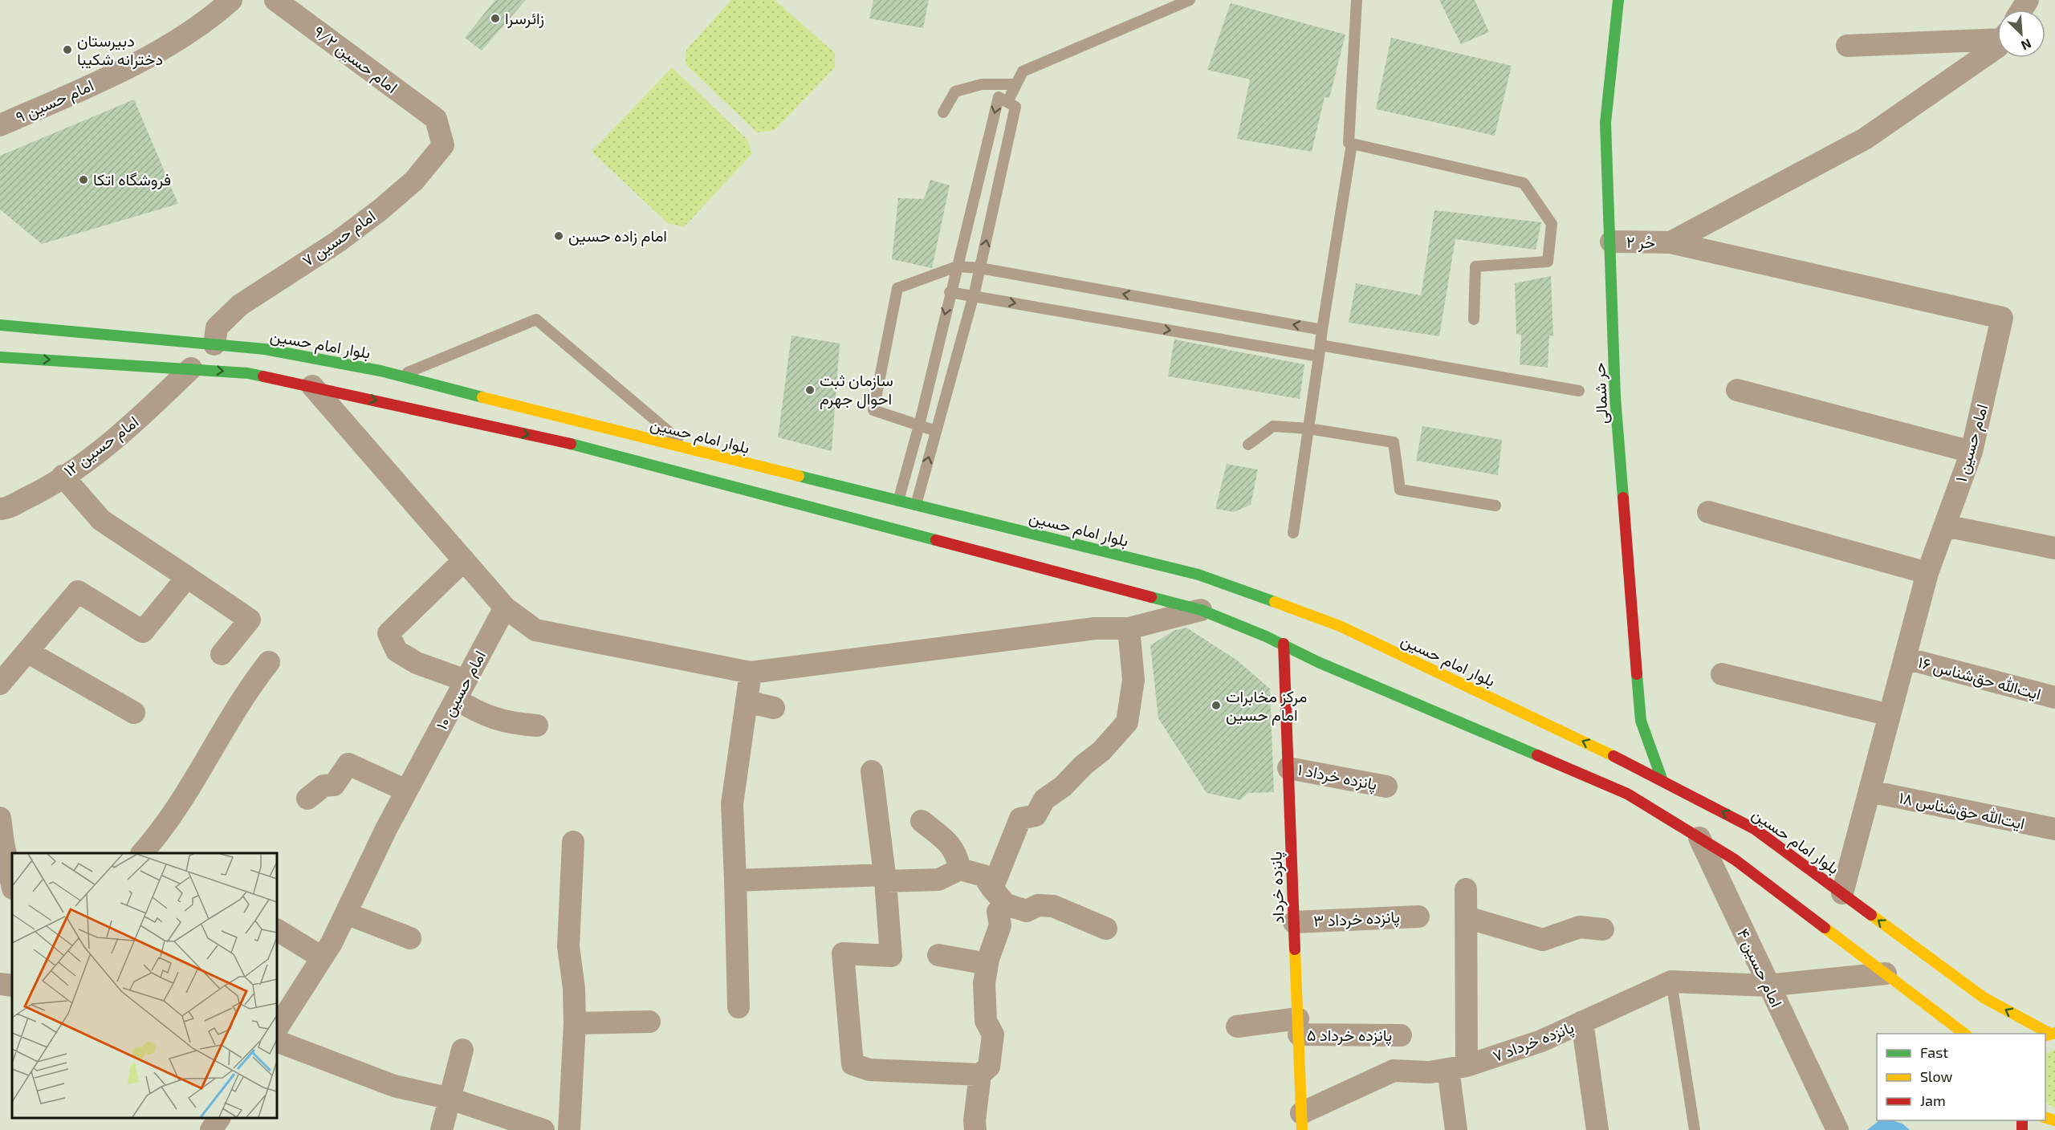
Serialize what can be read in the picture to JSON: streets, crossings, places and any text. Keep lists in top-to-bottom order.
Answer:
{
  "streets": {
    "main road": ["بلوار امام حسین", "حر شمالی", "پانزده خرداد"],
    "street": [
      "امام حسین ۹/۲",
      "امام حسین ۹",
      "امام حسین ۷",
      "حُر ۲",
      "امام حسین ۱",
      "امام حسین ۱۲",
      "ایت‌الله حق‌شناس ۱۶",
      "امام حسین ۱۰",
      "پانزده خرداد ۱",
      "ایت‌الله حق‌شناس ۱۸",
      "پانزده خرداد ۳",
      "امام حسین ۴",
      "پانزده خرداد ۵",
      "پانزده خرداد ۷"
    ]
  },
  "crossings": [
    ["امام حسین ۹/۲", "امام حسین ۷"],
    ["امام حسین ۷", "بلوار امام حسین"],
    ["حُر ۲", "حر شمالی"],
    ["حُر ۲", "امام حسین ۱"],
    ["بلوار امام حسین", "حر شمالی"],
    ["بلوار امام حسین", "امام حسین ۱"],
    ["امام حسین ۱", "ایت‌الله حق‌شناس ۱۶"],
    ["امام حسین ۱", "ایت‌الله حق‌شناس ۱۸"],
    ["پانزده خرداد ۱", "پانزده خرداد"],
    ["پانزده خرداد", "پانزده خرداد ۳"],
    ["پانزده خرداد", "پانزده خرداد ۵"],
    ["پانزده خرداد", "پانزده خرداد ۷"],
    ["امام حسین ۴", "پانزده خرداد ۷"]
  ],
  "places": [
    "زائرسرا",
    "دبیرستان دخترانه شکیبا",
    "فروشگاه اتکا",
    "امام زاده حسین",
    "سازمان ثبت احوال جهرم",
    "مرکز مخابرات امام حسین"
  ],
  "legend": ["Fast", "Slow", "Jam"],
  "north": "bottom right"
}
